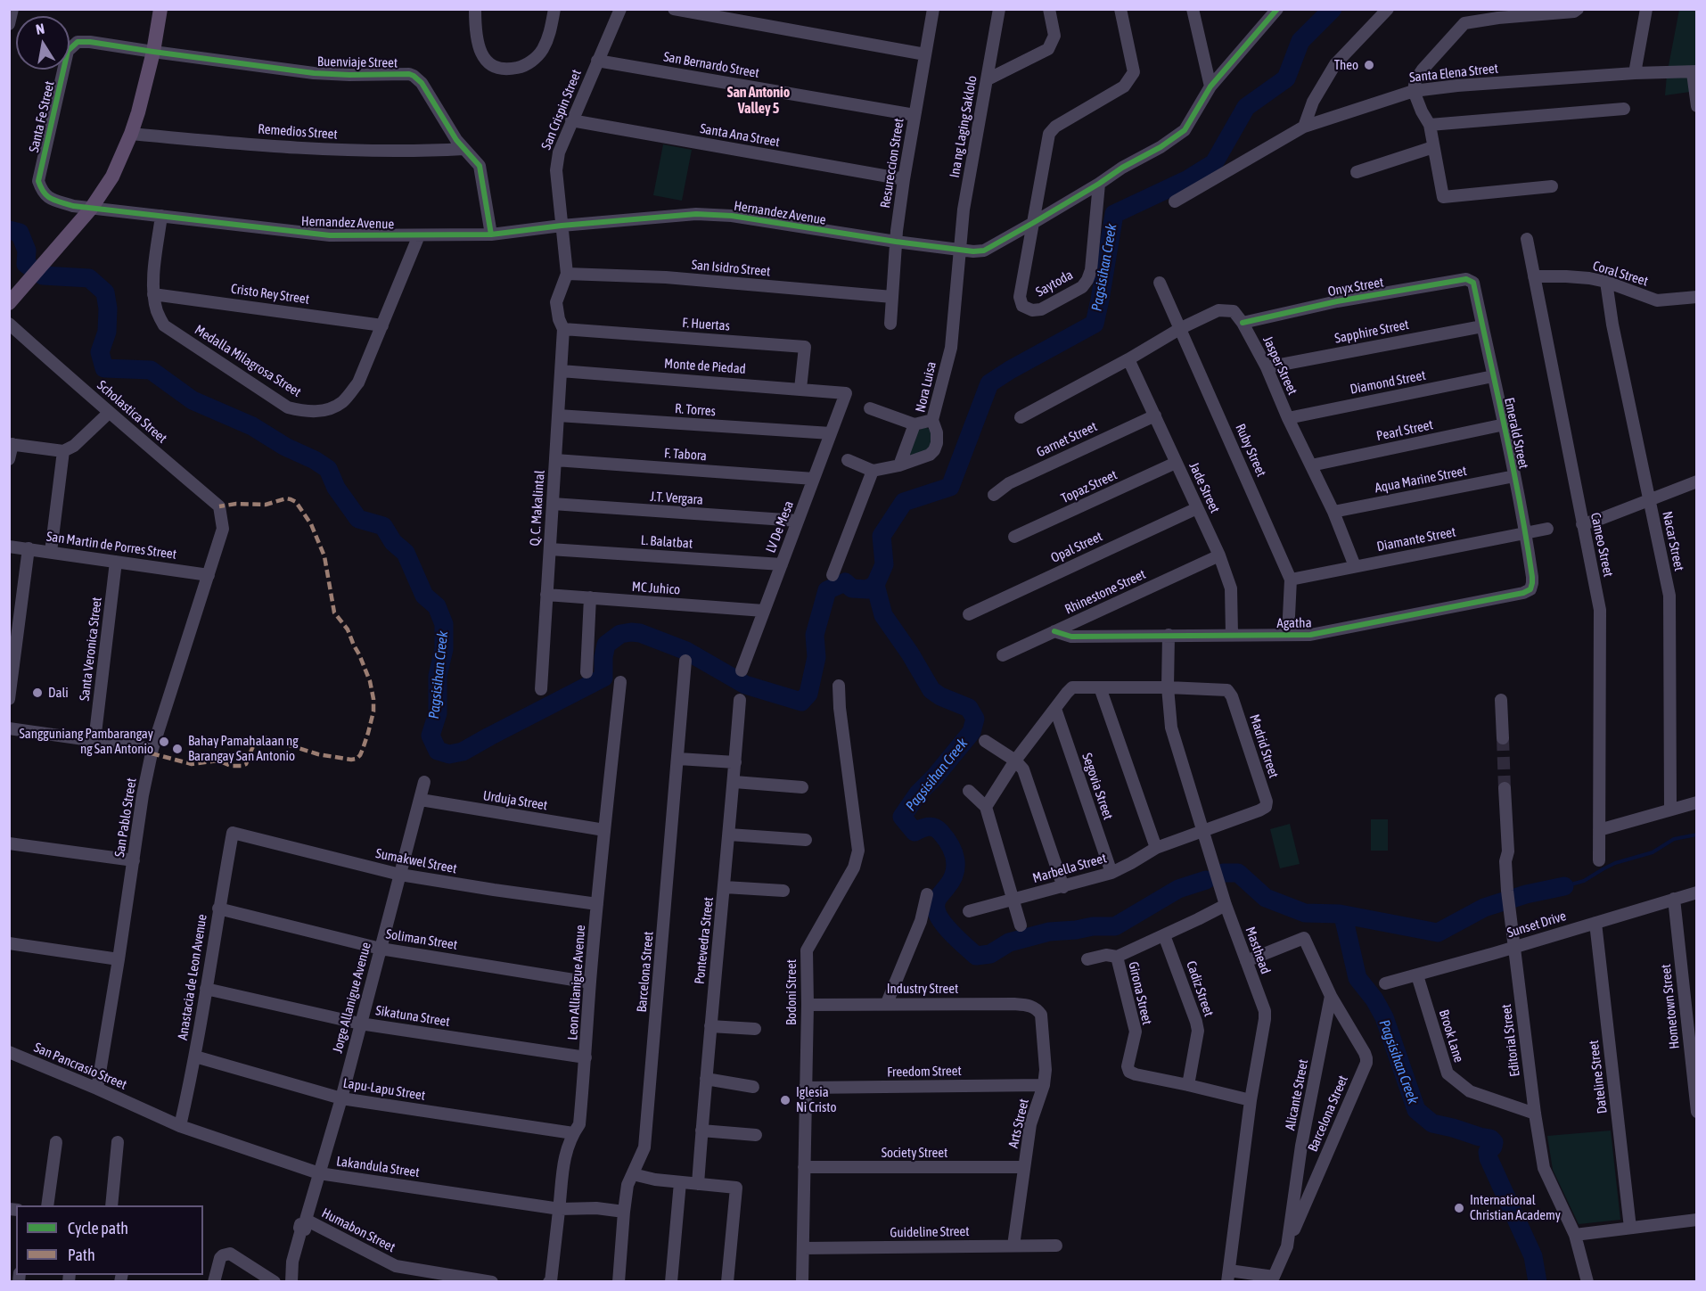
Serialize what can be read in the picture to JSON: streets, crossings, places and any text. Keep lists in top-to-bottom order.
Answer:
{
  "streets": {
    "street": [
      "Buenviaje Street",
      "San Bernardo Street",
      "Santa Elena Street",
      "San Crispin Street",
      "Santa Fe Street",
      "Ina ng Laging Saklolo",
      "Remedios Street",
      "Santa Ana Street",
      "Resureccion Street",
      "Hernandez Avenue",
      "San Isidro Street",
      "Coral Street",
      "Saytoda",
      "Onyx Street",
      "Cristo Rey Street",
      "F. Huertas",
      "Sapphire Street",
      "Medalla Milagrosa Street",
      "Jasper Street",
      "Monte de Piedad",
      "Diamond Street",
      "Nora Luisa",
      "R. Torres",
      "Scholastica Street",
      "Pearl Street",
      "Emerald Street",
      "Garnet Street",
      "Ruby Street",
      "F. Tabora",
      "Aqua Marine Street",
      "Topaz Street",
      "Jade Street",
      "J.T. Vergara",
      "Q. C. Makalintal",
      "LV De Mesa",
      "Diamante Street",
      "Nacar Street",
      "L. Balatbat",
      "Cameo Street",
      "San Martin de Porres Street",
      "Opal Street",
      "MC Juhico",
      "Rhinestone Street",
      "Agatha",
      "Santa Veronica Street",
      "Madrid Street",
      "Segovia Street",
      "Urduja Street",
      "San Pablo Street",
      "Sumakwel Street",
      "Marbella Street",
      "Sunset Drive",
      "Soliman Street",
      "Pontevedra Street",
      "Masthead",
      "Barcelona Street",
      "Anastacia de Leon Avenue",
      "Leon Allianigue Avenue",
      "Industry Street",
      "Cadiz Street",
      "Bodoni Street",
      "Girona Street",
      "Jorge Allanigue Avenue",
      "Hometown Street",
      "Sikatuna Street",
      "Brook Lane",
      "Editorial Street",
      "San Pancrasio Street",
      "Freedom Street",
      "Dateline Street",
      "Lapu-Lapu Street",
      "Alicante Street",
      "Arts Street",
      "Society Street",
      "Lakandula Street",
      "Humabon Street",
      "Guideline Street"
    ]
  },
  "crossings": [
    ["Buenviaje Street", "Santa Fe Street"],
    ["Buenviaje Street", "Remedios Street"],
    ["Buenviaje Street", "Hernandez Avenue"],
    ["San Bernardo Street", "San Crispin Street"],
    ["San Bernardo Street", "Resureccion Street"],
    ["San Crispin Street", "Santa Ana Street"],
    ["San Crispin Street", "Hernandez Avenue"],
    ["San Crispin Street", "San Isidro Street"],
    ["San Crispin Street", "Q. C. Makalintal"],
    ["Santa Fe Street", "Hernandez Avenue"],
    ["Ina ng Laging Saklolo", "Hernandez Avenue"],
    ["Ina ng Laging Saklolo", "Nora Luisa"],
    ["Santa Ana Street", "Resureccion Street"],
    ["Resureccion Street", "Hernandez Avenue"],
    ["Resureccion Street", "San Isidro Street"],
    ["Hernandez Avenue", "Saytoda"],
    ["Hernandez Avenue", "Medalla Milagrosa Street"],
    ["Hernandez Avenue", "Nora Luisa"],
    ["San Isidro Street", "Q. C. Makalintal"],
    ["Coral Street", "Nacar Street"],
    ["Coral Street", "Cameo Street"],
    ["Onyx Street", "Jasper Street"],
    ["Onyx Street", "Emerald Street"],
    ["Cristo Rey Street", "Medalla Milagrosa Street"],
    ["F. Huertas", "Monte de Piedad"],
    ["F. Huertas", "Q. C. Makalintal"],
    ["Sapphire Street", "Jasper Street"],
    ["Sapphire Street", "Emerald Street"],
    ["Jasper Street", "Diamond Street"],
    ["Jasper Street", "Pearl Street"],
    ["Jasper Street", "Ruby Street"],
    ["Jasper Street", "Aqua Marine Street"],
    ["Jasper Street", "Jade Street"],
    ["Jasper Street", "Diamante Street"],
    ["Monte de Piedad", "Q. C. Makalintal"],
    ["Monte de Piedad", "LV De Mesa"],
    ["Diamond Street", "Emerald Street"],
    ["R. Torres", "Q. C. Makalintal"],
    ["R. Torres", "LV De Mesa"],
    ["Scholastica Street", "San Pablo Street"],
    ["Pearl Street", "Emerald Street"],
    ["Emerald Street", "Aqua Marine Street"],
    ["Emerald Street", "Diamante Street"],
    ["Emerald Street", "Agatha"],
    ["Garnet Street", "Jade Street"],
    ["Ruby Street", "Diamante Street"],
    ["Ruby Street", "Agatha"],
    ["F. Tabora", "Q. C. Makalintal"],
    ["F. Tabora", "LV De Mesa"],
    ["Topaz Street", "Jade Street"],
    ["Jade Street", "Opal Street"],
    ["Jade Street", "Rhinestone Street"],
    ["Jade Street", "Agatha"],
    ["J.T. Vergara", "Q. C. Makalintal"],
    ["J.T. Vergara", "LV De Mesa"],
    ["Q. C. Makalintal", "L. Balatbat"],
    ["Q. C. Makalintal", "MC Juhico"],
    ["LV De Mesa", "L. Balatbat"],
    ["LV De Mesa", "MC Juhico"],
    ["San Martin de Porres Street", "Santa Veronica Street"],
    ["San Martin de Porres Street", "San Pablo Street"],
    ["Rhinestone Street", "Agatha"],
    ["Agatha", "Masthead"],
    ["Madrid Street", "Marbella Street"],
    ["Madrid Street", "Masthead"],
    ["Segovia Street", "Marbella Street"],
    ["Urduja Street", "Leon Allianigue Avenue"],
    ["Urduja Street", "Jorge Allanigue Avenue"],
    ["San Pablo Street", "San Pancrasio Street"],
    ["Sumakwel Street", "Anastacia de Leon Avenue"],
    ["Sumakwel Street", "Leon Allianigue Avenue"],
    ["Sumakwel Street", "Jorge Allanigue Avenue"],
    ["Marbella Street", "Masthead"],
    ["Sunset Drive", "Hometown Street"],
    ["Sunset Drive", "Brook Lane"],
    ["Sunset Drive", "Editorial Street"],
    ["Sunset Drive", "Dateline Street"],
    ["Soliman Street", "Anastacia de Leon Avenue"],
    ["Soliman Street", "Leon Allianigue Avenue"],
    ["Soliman Street", "Jorge Allanigue Avenue"],
    ["Masthead", "Girona Street"],
    ["Masthead", "Alicante Street"],
    ["Barcelona Street", "Alicante Street"],
    ["Barcelona Street", "Lakandula Street"],
    ["Anastacia de Leon Avenue", "Sikatuna Street"],
    ["Anastacia de Leon Avenue", "Lapu-Lapu Street"],
    ["Anastacia de Leon Avenue", "Lakandula Street"],
    ["Leon Allianigue Avenue", "Sikatuna Street"],
    ["Leon Allianigue Avenue", "Lapu-Lapu Street"],
    ["Leon Allianigue Avenue", "Lakandula Street"],
    ["Industry Street", "Bodoni Street"],
    ["Industry Street", "Arts Street"],
    ["Cadiz Street", "Girona Street"],
    ["Bodoni Street", "Freedom Street"],
    ["Bodoni Street", "Society Street"],
    ["Bodoni Street", "Guideline Street"],
    ["Jorge Allanigue Avenue", "Sikatuna Street"],
    ["Jorge Allanigue Avenue", "Lapu-Lapu Street"],
    ["Jorge Allanigue Avenue", "Lakandula Street"],
    ["Jorge Allanigue Avenue", "Humabon Street"],
    ["Brook Lane", "Editorial Street"],
    ["San Pancrasio Street", "Lakandula Street"],
    ["Freedom Street", "Arts Street"],
    ["Arts Street", "Society Street"],
    ["Arts Street", "Guideline Street"]
  ],
  "districts": ["San Antonio Valley 5"],
  "water": ["Pagsisihan Creek"],
  "places": [
    "Theo",
    "Dali",
    "Sangguniang Pambarangay ng San Antonio",
    "Bahay Pamahalaan ng Barangay San Antonio",
    "Iglesia Ni Cristo",
    "International Christian Academy"
  ],
  "legend": ["Cycle path", "Path"],
  "north": "top"
}
